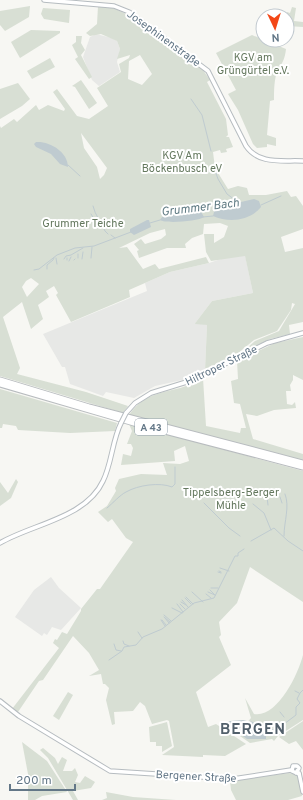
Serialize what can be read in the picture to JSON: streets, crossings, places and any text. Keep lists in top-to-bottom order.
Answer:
{
  "streets": {
    "highway": ["A 43"],
    "street": ["Josephinenstraße", "Hiltroper Straße", "Bergener Straße"]
  },
  "districts": ["BERGEN"],
  "water": ["Grummer Bach"],
  "parks": [
    "KGV am Grüngürtel e.V.",
    "KGV Am Böckenbusch eV",
    "Grummer Teiche",
    "Tippelsberg-Berger Mühle"
  ],
  "scale_bar": "200 m",
  "north": "bottom"
}
